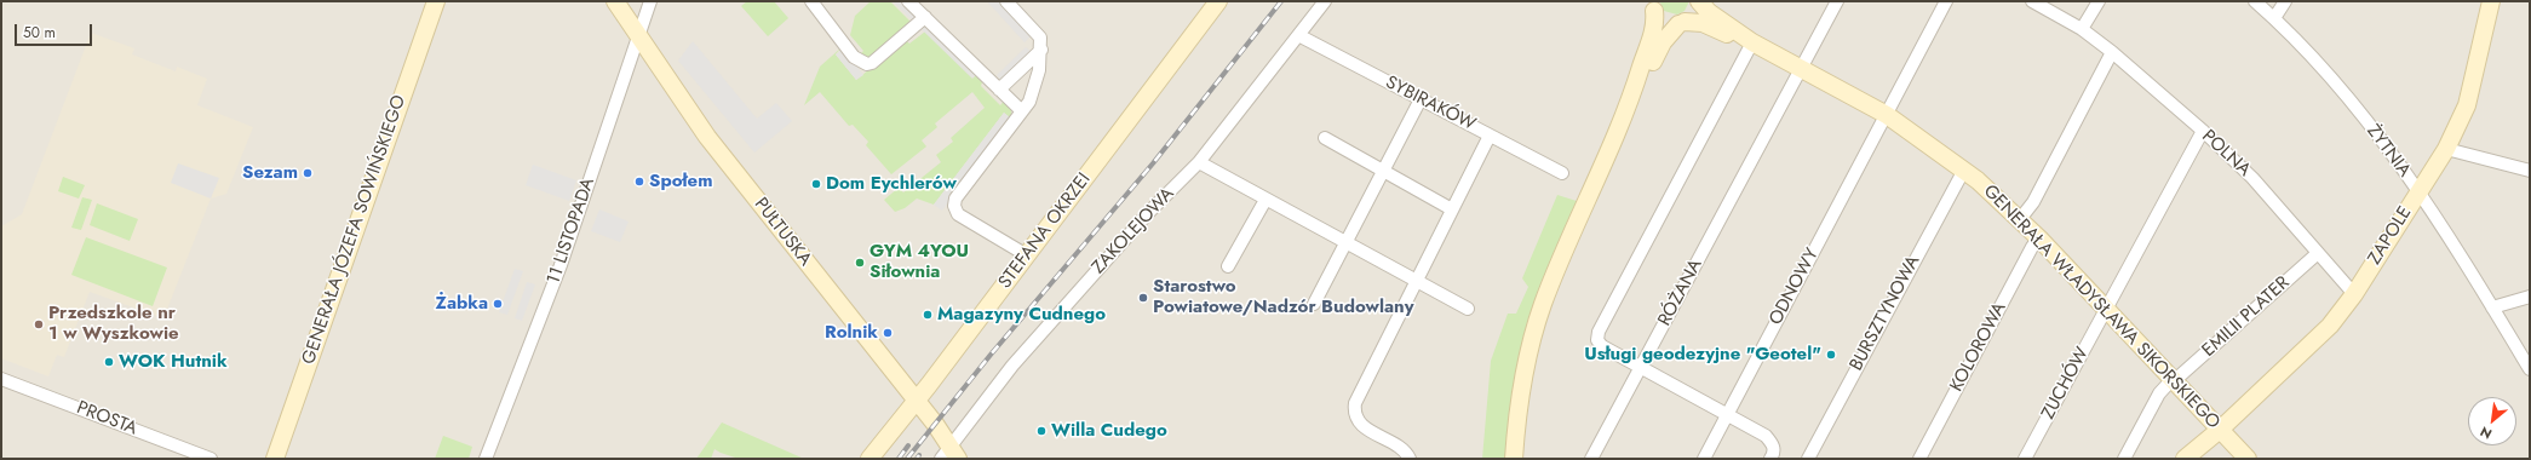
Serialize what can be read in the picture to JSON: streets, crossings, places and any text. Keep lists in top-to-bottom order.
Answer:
{
  "streets": {
    "street": [
      "SYBIRAKÓW",
      "ŻYTNIA",
      "POLNA",
      "GENERAŁA JÓZEFA SOWIŃSKIEGO",
      "11 LISTOPADA",
      "STEFANA OKRZEI",
      "ZAKOLEJOWA",
      "PUŁTUSKA",
      "ZAPOLE",
      "ODNOWY",
      "RÓŻANA",
      "GENERAŁA WŁADYSŁAWA SIKORSKIEGO",
      "BURSZTYNOWA",
      "EMILII PLATER",
      "KOLOROWA",
      "ZUCHÓW",
      "PROSTA"
    ]
  },
  "crossings": [
    ["SYBIRAKÓW", "ZAKOLEJOWA"],
    ["ŻYTNIA", "ZAPOLE"],
    ["POLNA", "ZAPOLE"],
    ["POLNA", "EMILII PLATER"],
    ["POLNA", "ZUCHÓW"],
    ["11 LISTOPADA", "PUŁTUSKA"],
    ["STEFANA OKRZEI", "PUŁTUSKA"],
    ["ZAKOLEJOWA", "PUŁTUSKA"],
    ["ZAPOLE", "GENERAŁA WŁADYSŁAWA SIKORSKIEGO"],
    ["ODNOWY", "GENERAŁA WŁADYSŁAWA SIKORSKIEGO"],
    ["RÓŻANA", "GENERAŁA WŁADYSŁAWA SIKORSKIEGO"],
    ["GENERAŁA WŁADYSŁAWA SIKORSKIEGO", "BURSZTYNOWA"],
    ["GENERAŁA WŁADYSŁAWA SIKORSKIEGO", "EMILII PLATER"],
    ["GENERAŁA WŁADYSŁAWA SIKORSKIEGO", "KOLOROWA"],
    ["GENERAŁA WŁADYSŁAWA SIKORSKIEGO", "ZUCHÓW"]
  ],
  "places": [
    "Sezam",
    "Społem",
    "Dom Eychlerów",
    "GYM 4YOU Siłownia",
    "Starostwo Powiatowe/Nadzór Budowlany",
    "Żabka",
    "Magazyny Cudnego",
    "Przedszkole nr 1 w Wyszkowie",
    "Rolnik",
    "Usługi geodezyjne \"Geotel\"",
    "WOK Hutnik",
    "Willa Cudego"
  ],
  "scale_bar": "50 m",
  "north": "bottom left"
}
